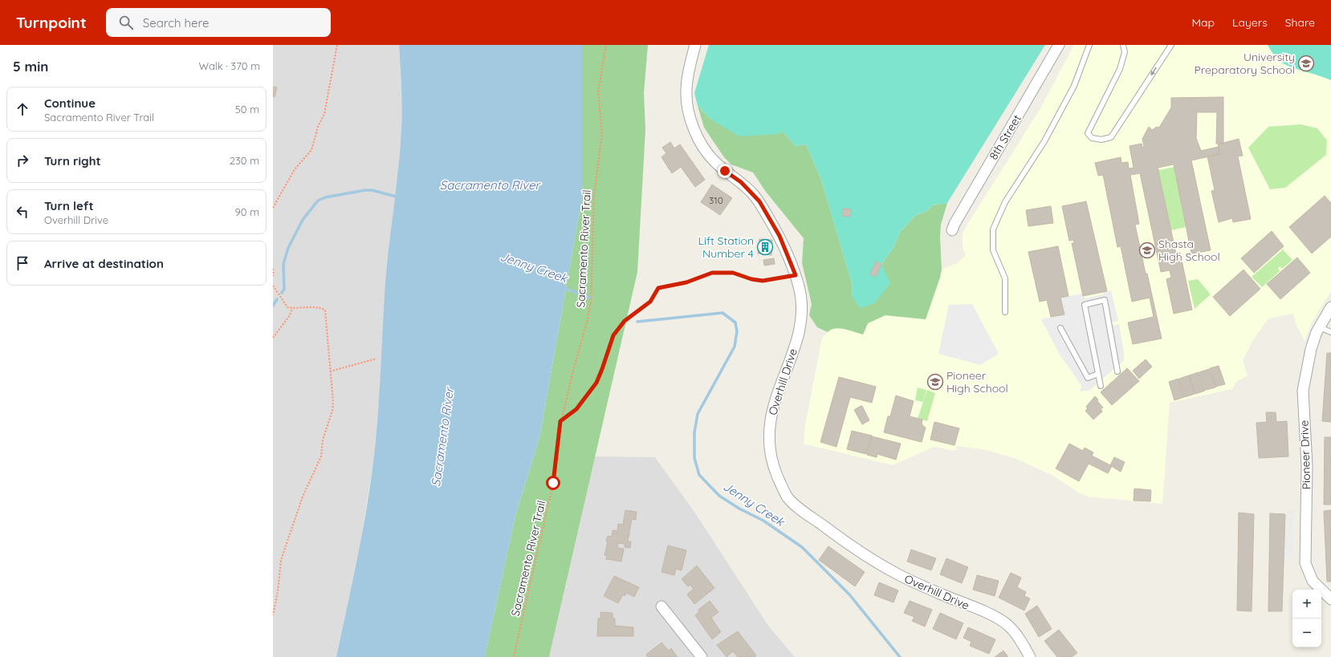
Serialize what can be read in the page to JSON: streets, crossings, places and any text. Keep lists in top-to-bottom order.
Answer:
{
  "streets": {
    "street": ["8th Street", "Overhill Drive", "Pioneer Drive"],
    "path": ["Sacramento River Trail"]
  },
  "water": ["Sacramento River", "Jenny Creek"],
  "places": {
    "school or university": ["University Preparatory School", "Shasta High School", "Pioneer High School"],
    "building": ["Lift Station Number 4"]
  },
  "house_numbers": ["310"],
  "page": {
    "header": "Turnpoint",
    "search": "Search here",
    "nav": ["Map", "Layers", "Share"],
    "heading": ["5 min", "Walk · 370 m"],
    "list": [
      ["Continue", "Sacramento River Trail", "50 m"],
      ["Turn right", "230 m"],
      ["Turn left", "Overhill Drive", "90 m"],
      "Arrive at destination"
    ],
    "map_buttons": ["+", "−"]
  }
}
